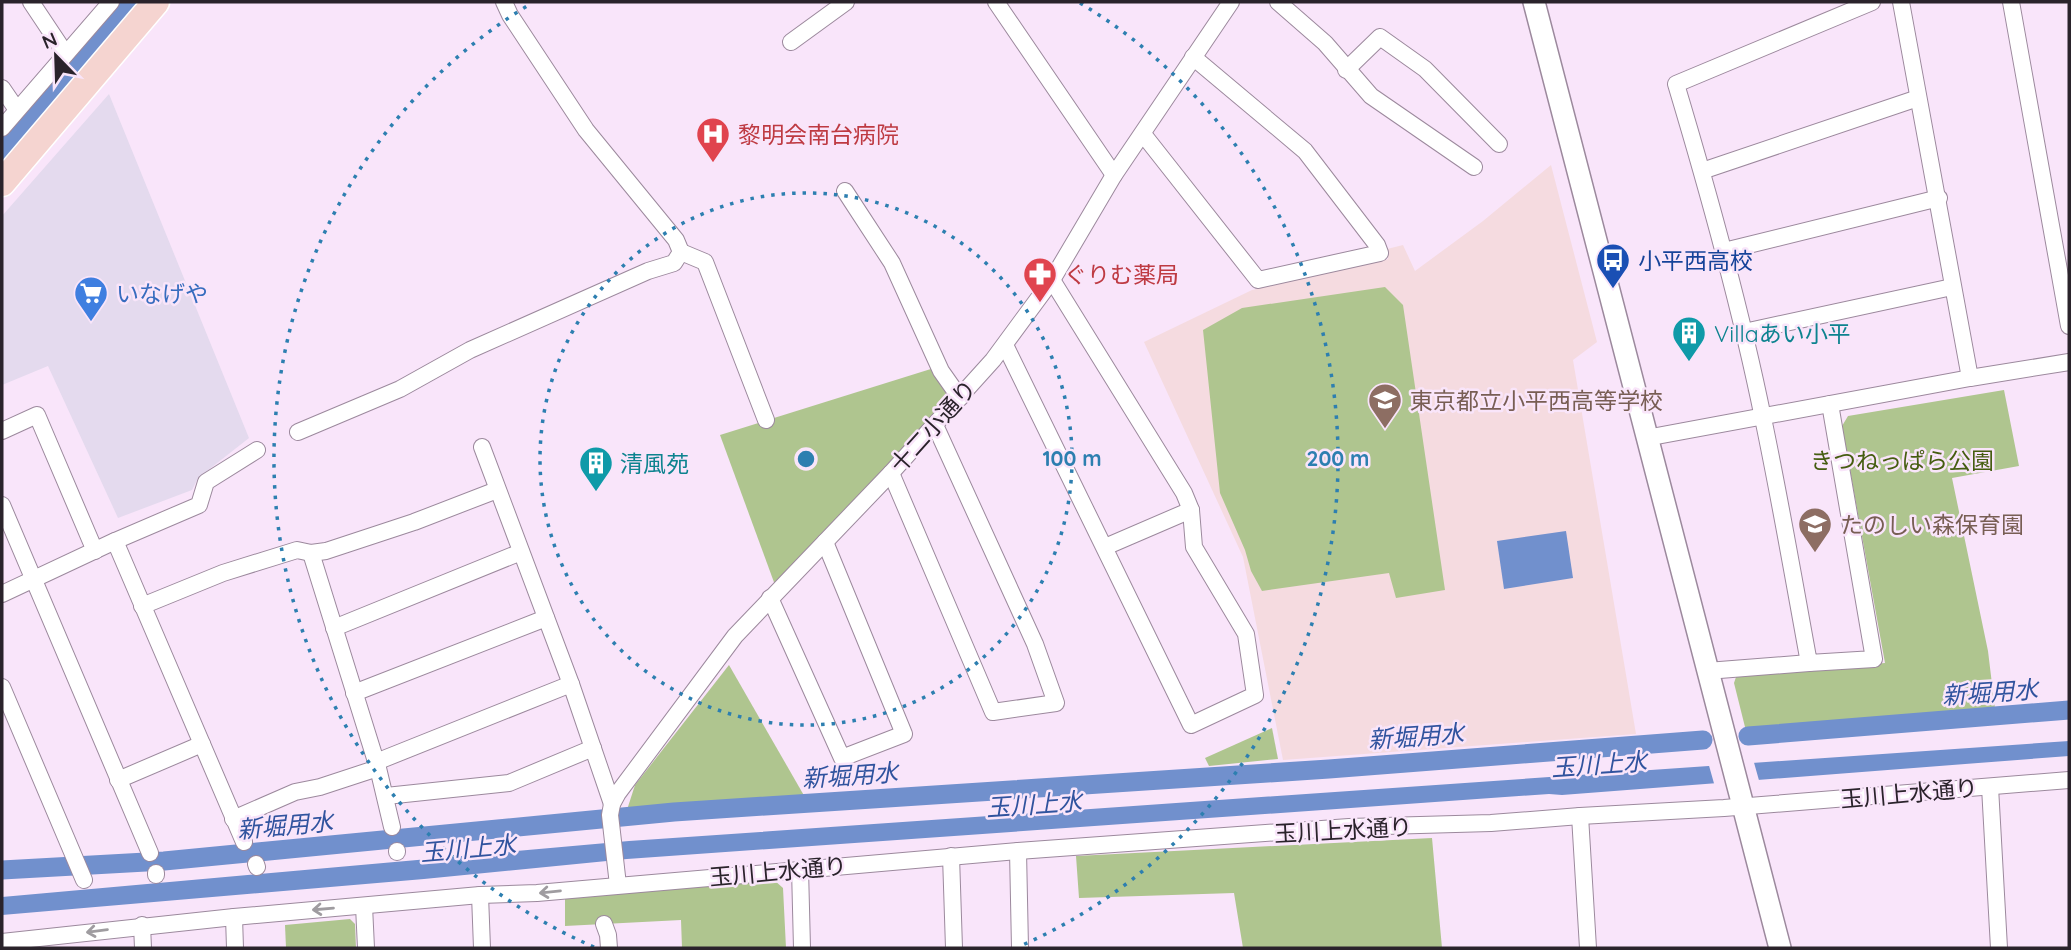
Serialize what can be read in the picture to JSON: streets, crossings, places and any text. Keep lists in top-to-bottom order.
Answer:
{
  "streets": {
    "street": ["十二小通り", "玉川上水通り"]
  },
  "water": ["新堀用水", "玉川上水"],
  "parks": ["きつねっぱら公園"],
  "places": {
    "hospital": ["黎明会南台病院"],
    "bus stop": ["小平西高校"],
    "pharmacy": ["ぐりむ薬局"],
    "supermarket": ["いなげや"],
    "building": ["Villaあい小平", "清風苑"],
    "school or university": ["東京都立小平西高等学校", "たのしい森保育園"]
  },
  "north": "top left",
  "rings": ["100 m", "200 m"]
}
